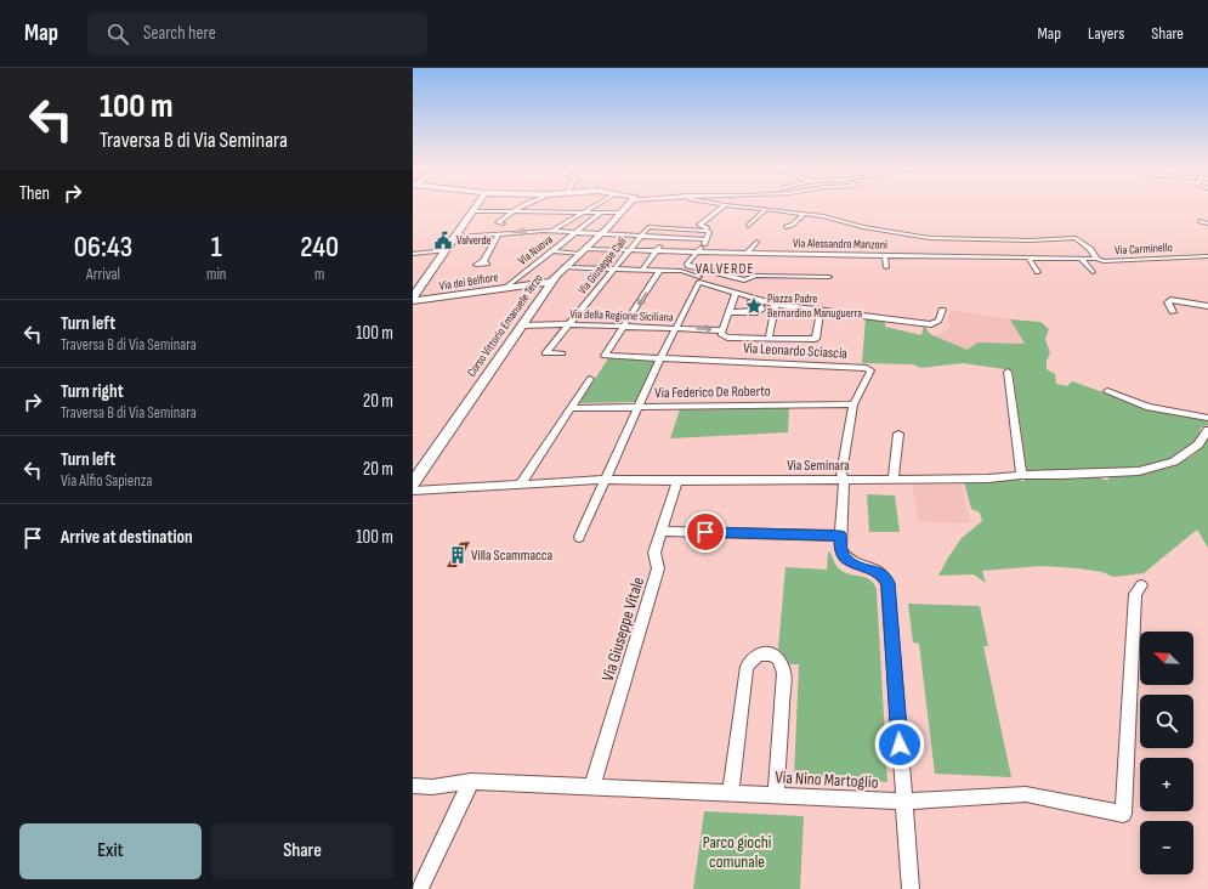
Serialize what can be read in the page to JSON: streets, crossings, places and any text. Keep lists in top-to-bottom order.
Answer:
{
  "streets": {
    "street": [
      "Via Alessandro Manzoni",
      "Via Carminello",
      "Via Nuova",
      "Via Giuseppe Calì",
      "Via dei Belfiore",
      "Via della Regione Siciliana",
      "Corso Vittorio Emanuele Terzo",
      "Via Leonardo Sciascia",
      "Via Federico De Roberto",
      "Via Seminara",
      "Via Giuseppe Vitale",
      "Via Nino Martoglio"
    ]
  },
  "crossings": [
    ["Via Alessandro Manzoni", "Via Carminello"],
    ["Via Alessandro Manzoni", "Via Nuova"],
    ["Via Alessandro Manzoni", "Via Giuseppe Calì"],
    ["Via Alessandro Manzoni", "Corso Vittorio Emanuele Terzo"],
    ["Via Nuova", "Via dei Belfiore"],
    ["Via Giuseppe Calì", "Via della Regione Siciliana"],
    ["Via dei Belfiore", "Corso Vittorio Emanuele Terzo"],
    ["Via della Regione Siciliana", "Corso Vittorio Emanuele Terzo"],
    ["Via della Regione Siciliana", "Via Leonardo Sciascia"],
    ["Via Leonardo Sciascia", "Via Federico De Roberto"],
    ["Via Leonardo Sciascia", "Via Seminara"],
    ["Via Leonardo Sciascia", "Via Nino Martoglio"],
    ["Via Seminara", "Via Giuseppe Vitale"],
    ["Via Giuseppe Vitale", "Via Nino Martoglio"]
  ],
  "districts": ["VALVERDE"],
  "parks": ["Parco giochi comunale"],
  "places": {
    "public building": ["Valverde"],
    "place": ["Piazza Padre Bernardino Manuguerra"],
    "building": ["Villa Scammacca"]
  },
  "north": "top left",
  "page": {
    "header": "Map",
    "search": "Search here",
    "nav": ["Map", "Layers", "Share"],
    "turn": ["100 m", "Traversa B di Via Seminara"],
    "then": "Then",
    "eta": [
      "06:43",
      "Arrival",
      "1",
      "min",
      "240",
      "m"
    ],
    "list": [
      {
        "name": "Turn left",
        "note": "Traversa B di Via Seminara",
        "value": "100 m"
      },
      {
        "name": "Turn right",
        "note": "Traversa B di Via Seminara",
        "value": "20 m"
      },
      {
        "name": "Turn left",
        "note": "Via Alfio Sapienza",
        "value": "20 m"
      },
      {
        "name": "Arrive at destination",
        "value": "100 m"
      }
    ],
    "map_buttons": ["+", "−"],
    "buttons": ["Exit", "Share"]
  }
}
